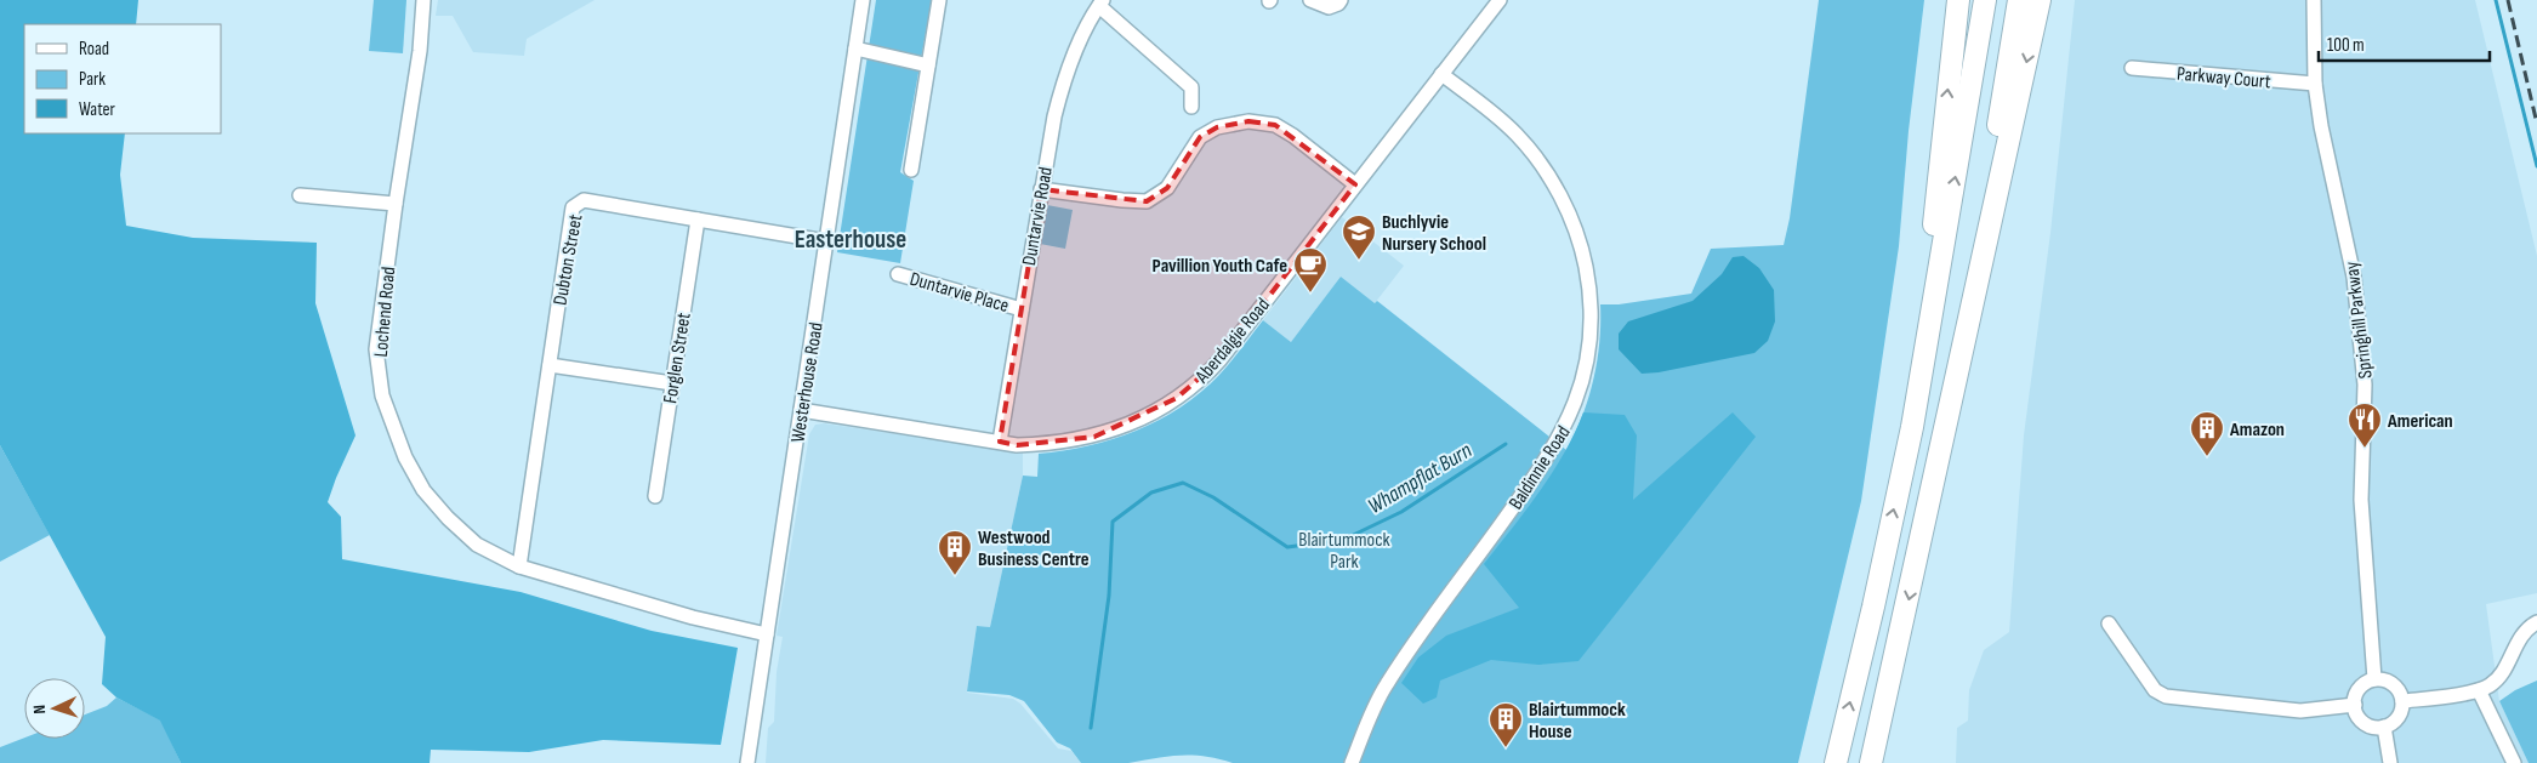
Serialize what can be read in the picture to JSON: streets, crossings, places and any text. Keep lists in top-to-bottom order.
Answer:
{
  "streets": {
    "street": [
      "Parkway Court",
      "Duntarvie Road",
      "Dubton Street",
      "Duntarvie Place",
      "Lochend Road",
      "Springhill Parkway",
      "Aberdalgie Road",
      "Forglen Street",
      "Westerhouse Road",
      "Baldinnie Road"
    ]
  },
  "crossings": [
    ["Parkway Court", "Springhill Parkway"],
    ["Duntarvie Road", "Duntarvie Place"],
    ["Duntarvie Road", "Aberdalgie Road"],
    ["Dubton Street", "Lochend Road"],
    ["Dubton Street", "Forglen Street"],
    ["Dubton Street", "Westerhouse Road"],
    ["Lochend Road", "Westerhouse Road"],
    ["Aberdalgie Road", "Westerhouse Road"],
    ["Aberdalgie Road", "Baldinnie Road"]
  ],
  "districts": ["Easterhouse"],
  "water": ["Whampflat Burn"],
  "parks": ["Blairtummock Park"],
  "places": {
    "school or university": ["Buchlyvie Nursery School"],
    "cafe": ["Pavillion Youth Cafe"],
    "restaurant": ["American"],
    "building": ["Amazon", "Westwood Business Centre", "Blairtummock House"]
  },
  "legend": ["Road", "Park", "Water"],
  "scale_bar": "100 m",
  "north": "left"
}
